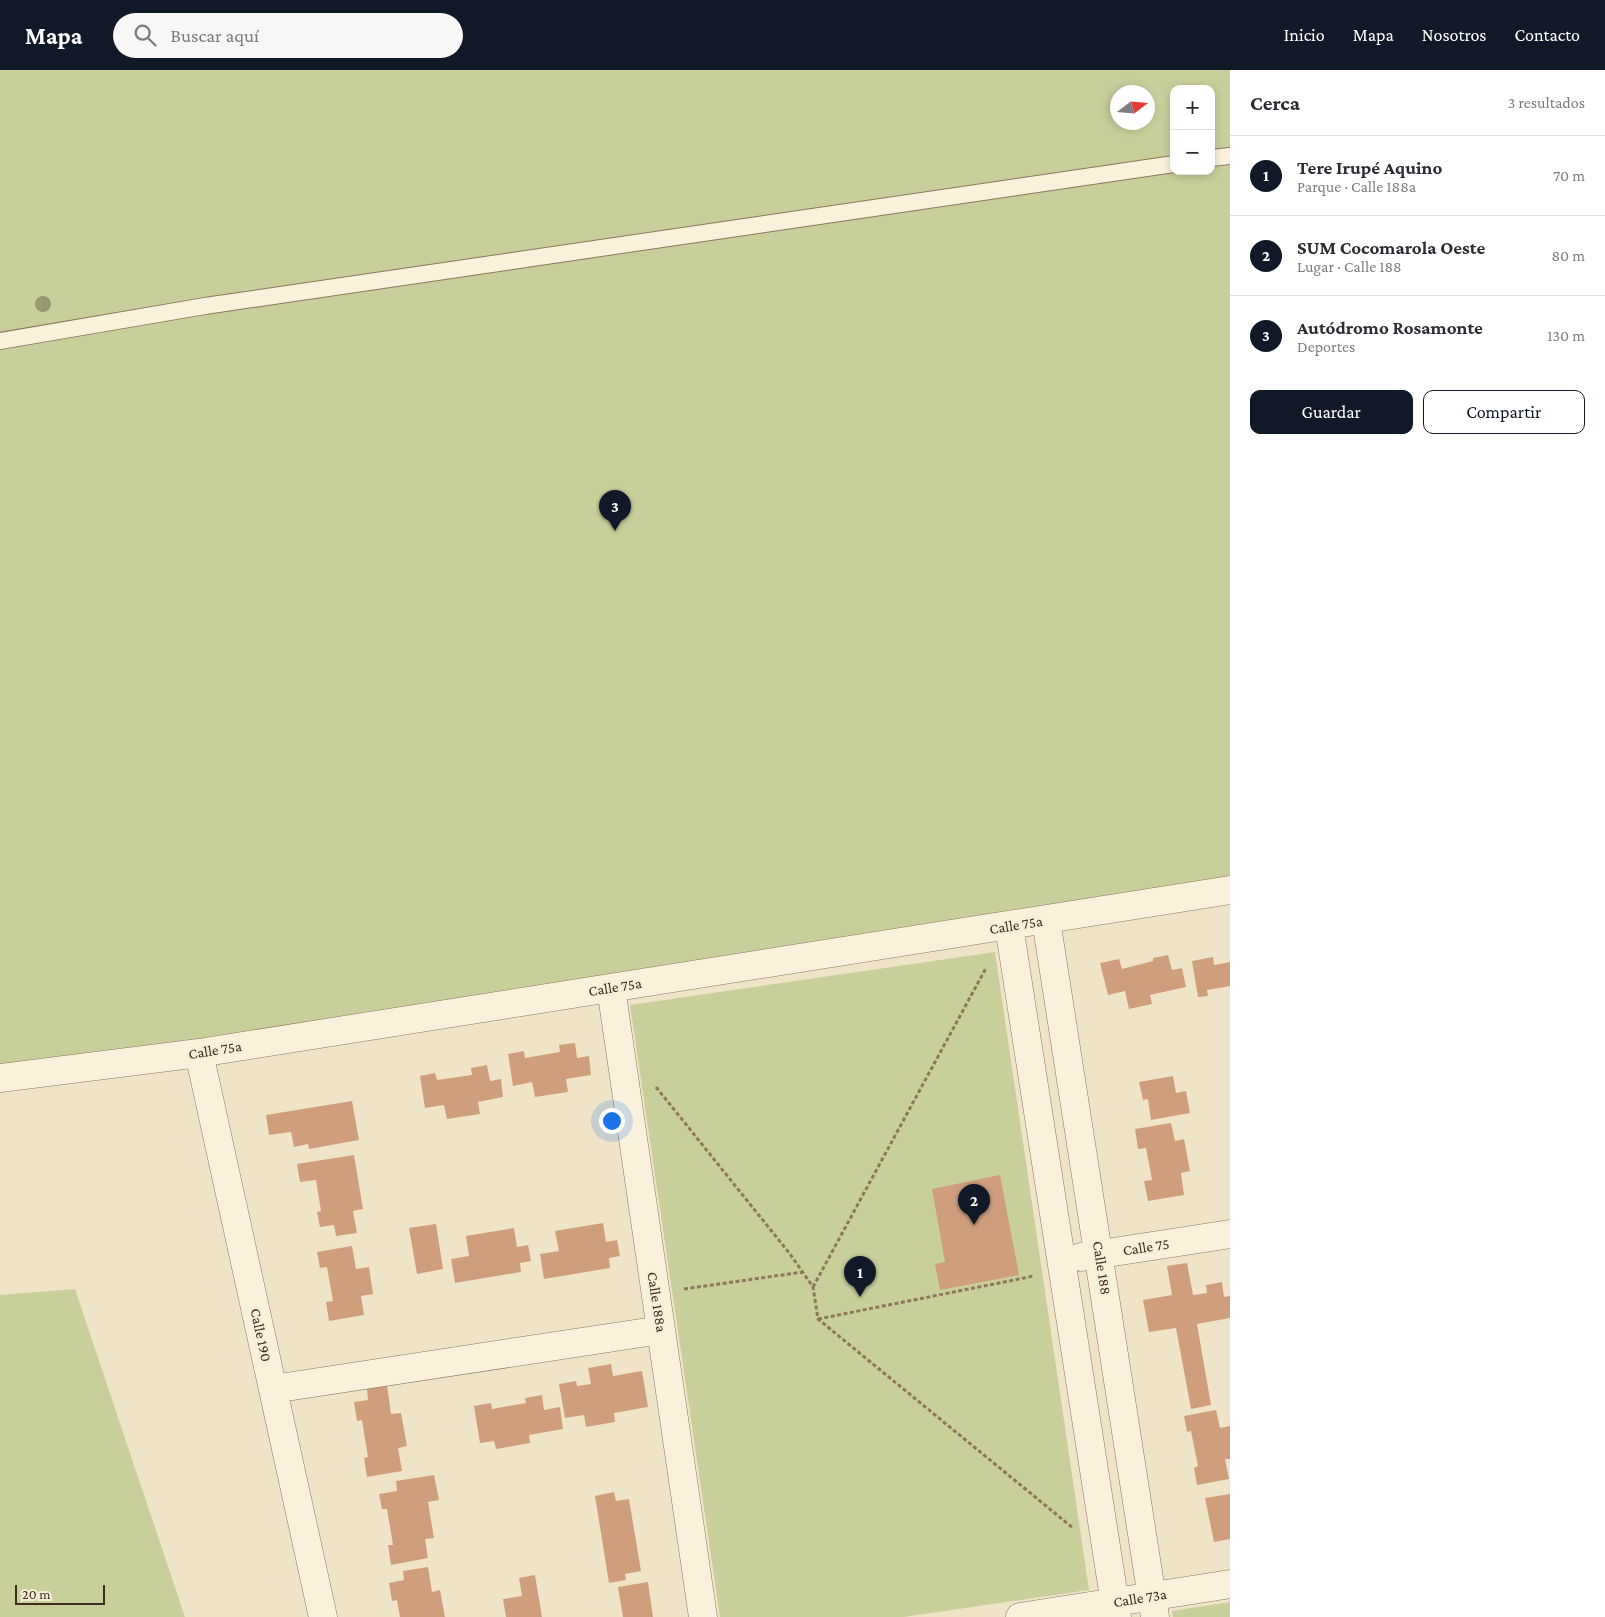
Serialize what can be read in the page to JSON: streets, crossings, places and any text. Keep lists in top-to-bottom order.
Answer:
{
  "streets": {
    "street": [
      "Calle 75a",
      "Calle 75",
      "Calle 188",
      "Calle 188a",
      "Calle 190",
      "Calle 73a"
    ]
  },
  "crossings": [
    ["Calle 75a", "Calle 188"],
    ["Calle 75a", "Calle 188a"],
    ["Calle 75a", "Calle 190"],
    ["Calle 75", "Calle 188"],
    ["Calle 188", "Calle 73a"]
  ],
  "scale_bar": "20 m",
  "north": "right",
  "page": {
    "header": "Mapa",
    "search": "Buscar aquí",
    "nav": [
      "Inicio",
      "Mapa",
      "Nosotros",
      "Contacto"
    ],
    "heading": ["Cerca", "3 resultados"],
    "map_buttons": ["+", "−"],
    "list": [
      {
        "mark": "1",
        "name": "Tere Irupé Aquino",
        "note": "Parque · Calle 188a",
        "value": "70 m"
      },
      {
        "mark": "2",
        "name": "SUM Cocomarola Oeste",
        "note": "Lugar · Calle 188",
        "value": "80 m"
      },
      {
        "mark": "3",
        "name": "Autódromo Rosamonte",
        "note": "Deportes",
        "value": "130 m"
      }
    ],
    "buttons": ["Guardar", "Compartir"],
    "pins": ["3", "2", "1"],
    "scale": "20 m"
  }
}
